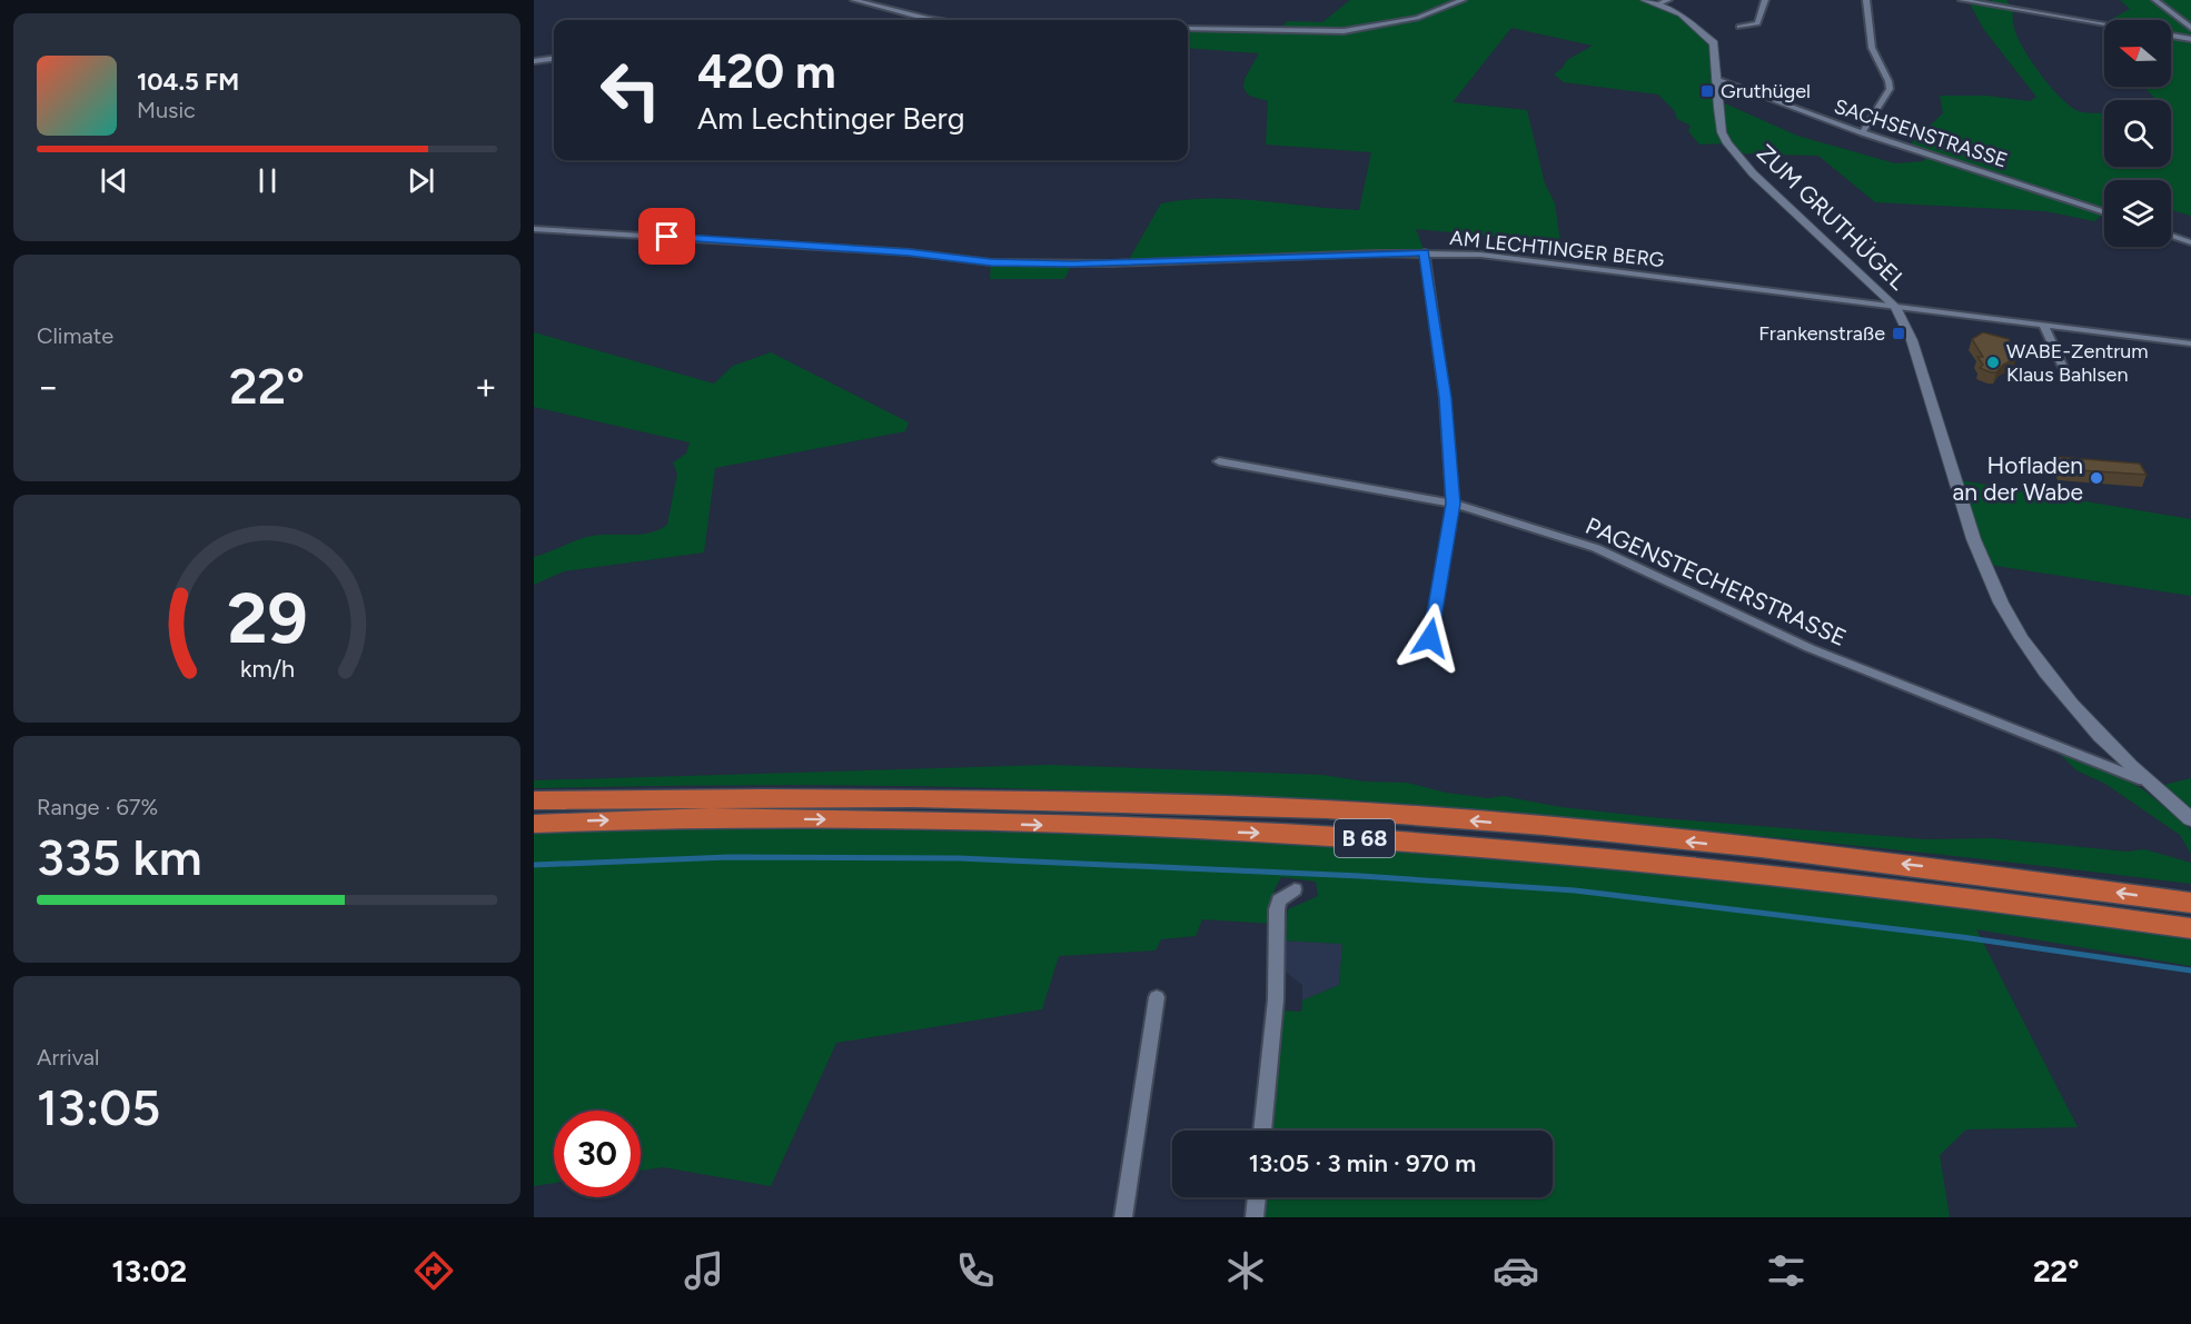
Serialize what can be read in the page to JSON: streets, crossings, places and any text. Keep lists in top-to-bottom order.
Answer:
{
  "streets": {
    "highway": ["B 68"],
    "street": [
      "SACHSENSTRASSE",
      "ZUM GRUTHÜGEL",
      "AM LECHTINGER BERG",
      "PAGENSTECHERSTRASSE"
    ]
  },
  "crossings": [
    ["SACHSENSTRASSE", "ZUM GRUTHÜGEL"],
    ["ZUM GRUTHÜGEL", "AM LECHTINGER BERG"],
    ["ZUM GRUTHÜGEL", "PAGENSTECHERSTRASSE"]
  ],
  "places": {
    "transit": ["Gruthügel", "Frankenstraße"],
    "other": ["WABE-Zentrum Klaus Bahlsen", "Hofladen an der Wabe"]
  },
  "north": "left",
  "page": {
    "turn": ["420 m", "Am Lechtinger Berg"],
    "song": ["104.5 FM", "Music"],
    "tile": [
      "Climate",
      ["Range · 67%", "335 km"],
      ["Arrival", "13:05"]
    ],
    "heat": ["−", "22°", "+"],
    "limit": "30",
    "trip": "13:05 · 3 min · 970 m",
    "tabs": ["13:02", "22°"],
    "gauge": ["29", "km/h"]
  }
}
